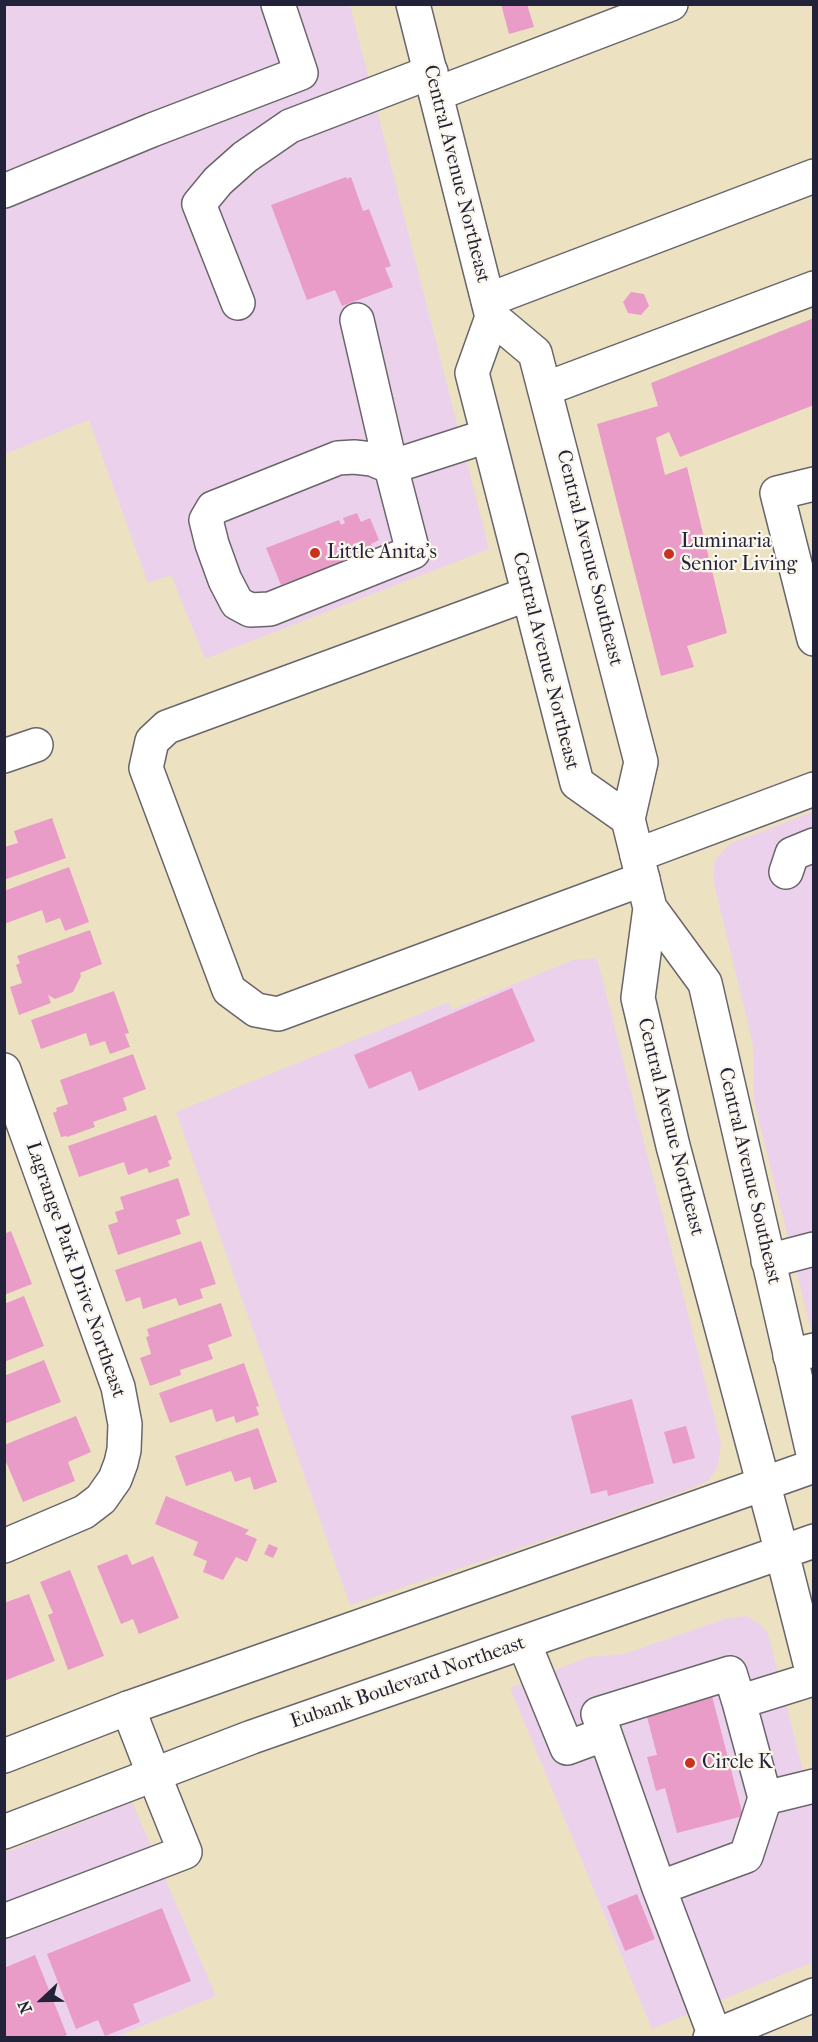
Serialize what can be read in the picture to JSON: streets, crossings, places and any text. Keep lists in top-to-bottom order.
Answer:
{
  "streets": {
    "main road": [
      "Central Avenue Northeast",
      "Central Avenue Southeast",
      "Lagrange Park Drive Northeast",
      "Eubank Boulevard Northeast"
    ]
  },
  "crossings": [
    ["Central Avenue Northeast", "Central Avenue Southeast"],
    ["Central Avenue Northeast", "Eubank Boulevard Northeast"]
  ],
  "places": ["Little Anita's", "Luminaria Senior Living", "Circle K"],
  "north": "left"
}
